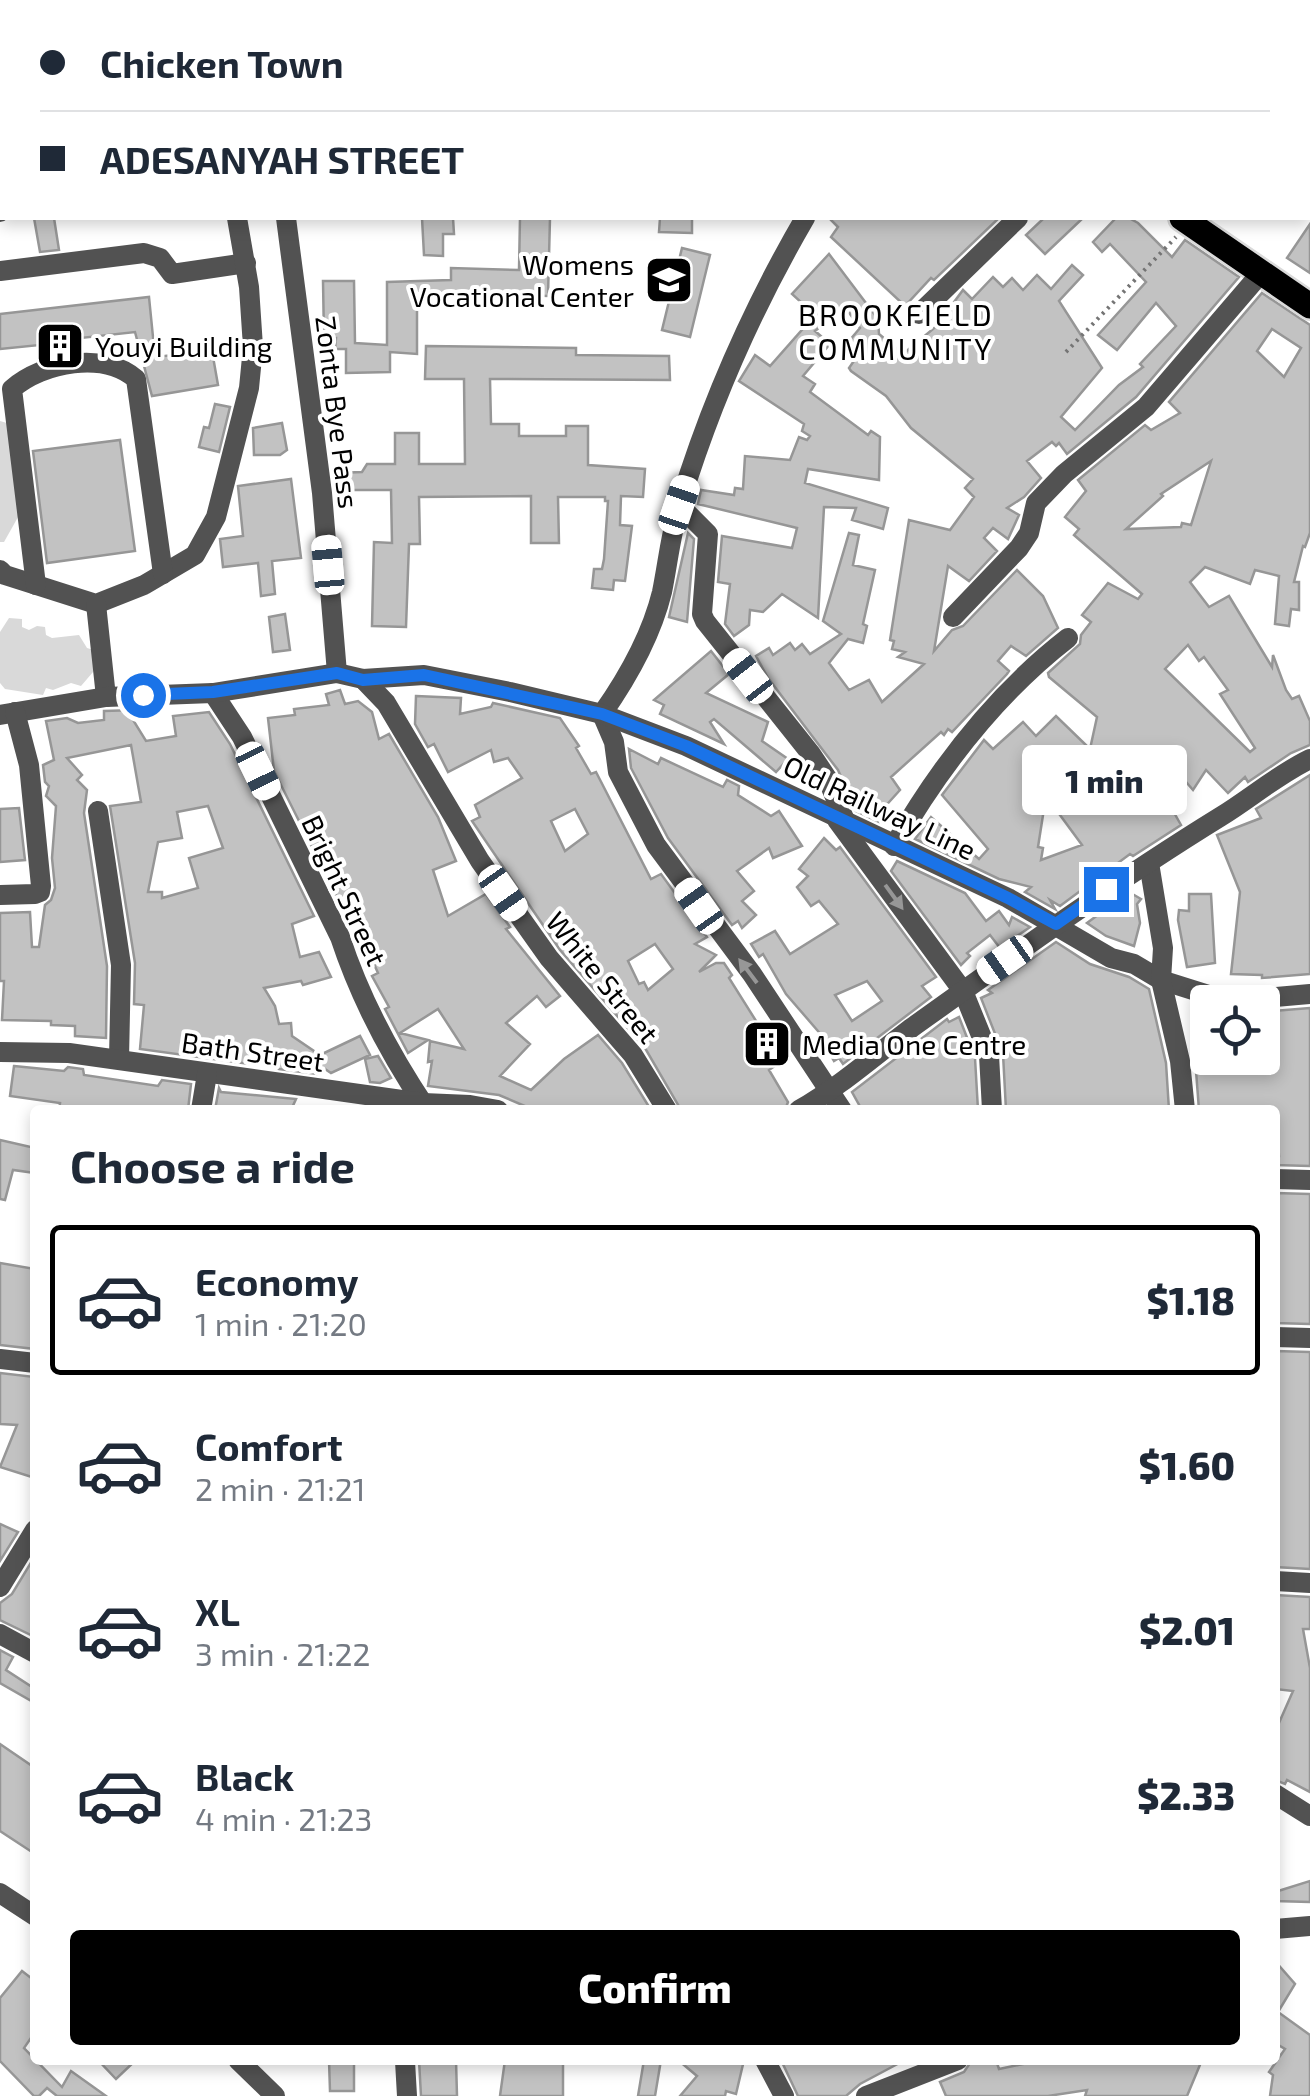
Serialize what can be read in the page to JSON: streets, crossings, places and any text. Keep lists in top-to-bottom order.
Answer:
{
  "streets": {
    "street": [
      "Zonta Bye Pass",
      "Old Railway Line",
      "Bright Street",
      "White Street",
      "Bath Street"
    ]
  },
  "crossings": [
    ["Zonta Bye Pass", "Old Railway Line"],
    ["Old Railway Line", "Bright Street"],
    ["Old Railway Line", "White Street"]
  ],
  "districts": ["BROOKFIELD COMMUNITY"],
  "places": {
    "school or university": ["Womens Vocational Center"],
    "building": ["Youyi Building", "Media One Centre"]
  },
  "page": {
    "banner": ["Chicken Town", "ADESANYAH STREET"],
    "bubble": "1 min",
    "heading": "Choose a ride",
    "list": [
      {
        "name": "Economy",
        "note": "1 min · 21:20",
        "value": "$1.18"
      },
      {
        "name": "Comfort",
        "note": "2 min · 21:21",
        "value": "$1.60"
      },
      {
        "name": "XL",
        "note": "3 min · 21:22",
        "value": "$2.01"
      },
      {
        "name": "Black",
        "note": "4 min · 21:23",
        "value": "$2.33"
      }
    ],
    "buttons": "Confirm"
  }
}
